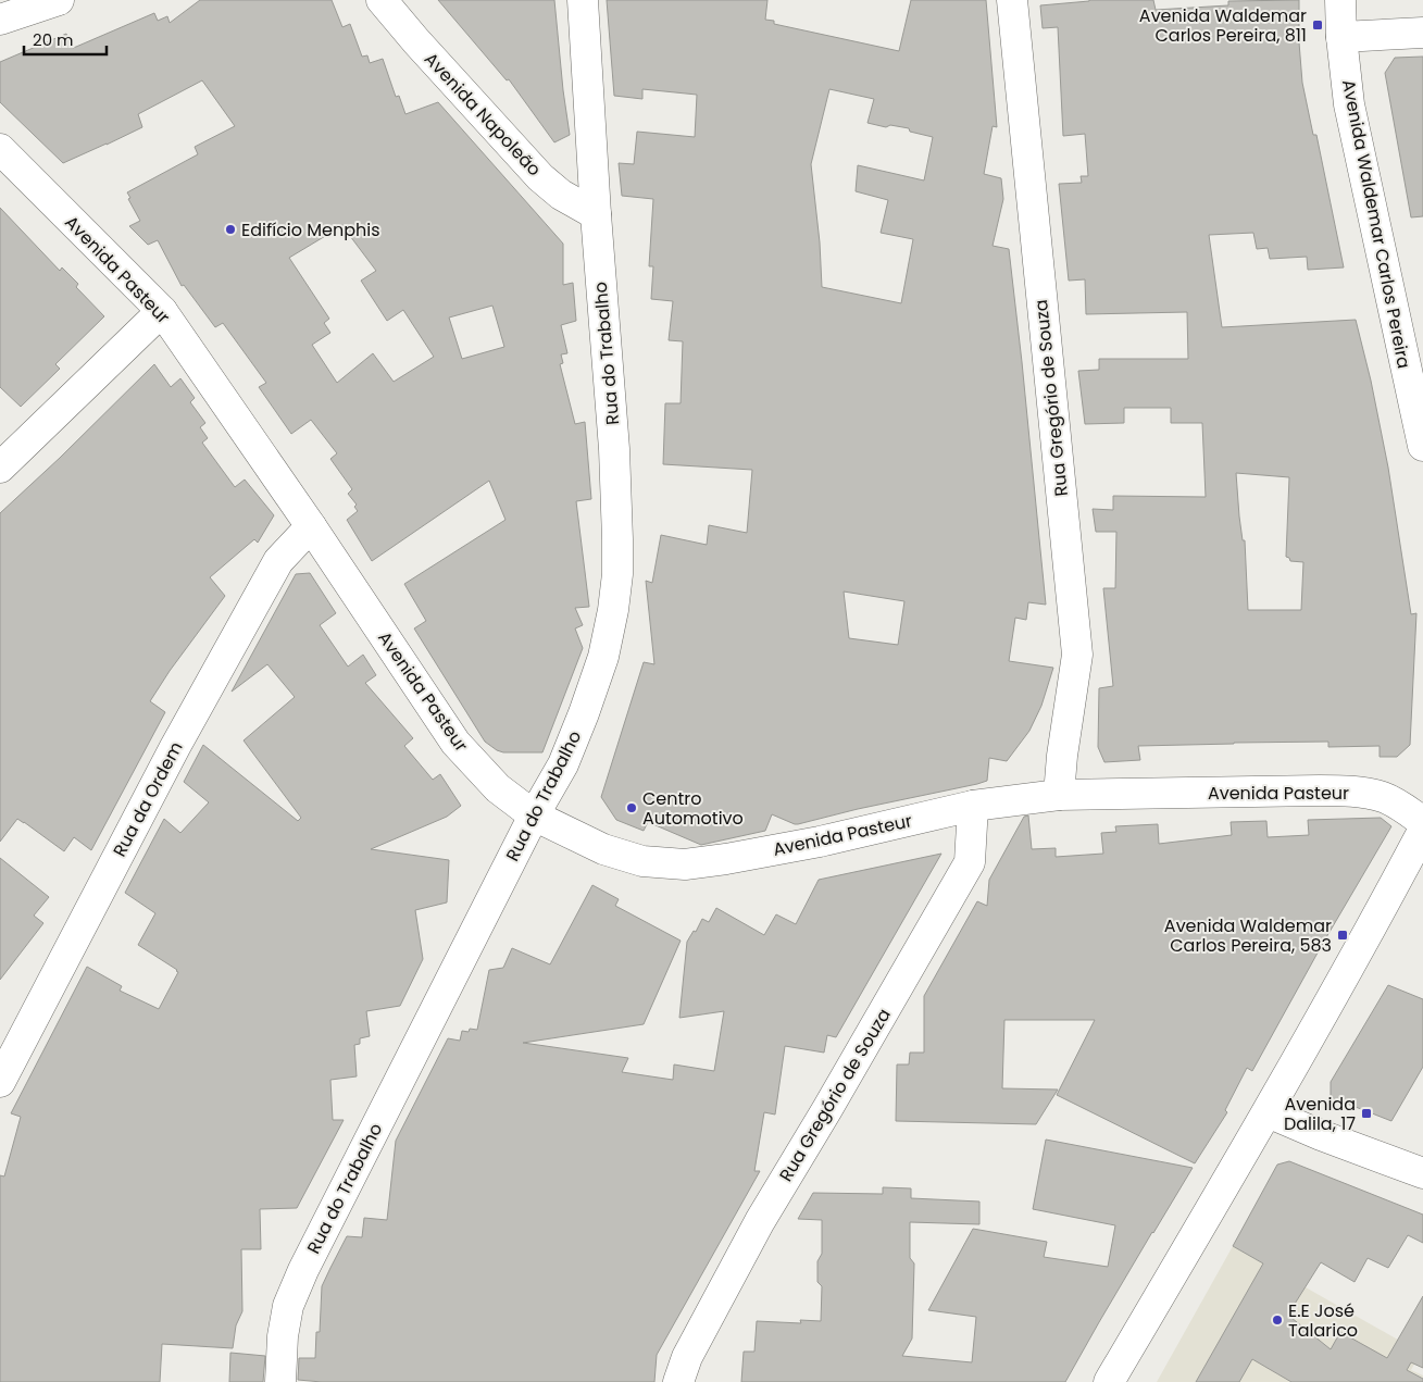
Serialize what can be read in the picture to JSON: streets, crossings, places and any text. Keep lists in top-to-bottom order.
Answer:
{
  "streets": {
    "street": [
      "Avenida Napoleão",
      "Avenida Waldemar Carlos Pereira",
      "Avenida Pasteur",
      "Rua do Trabalho",
      "Rua Gregório de Souza",
      "Rua da Ordem"
    ]
  },
  "crossings": [
    ["Avenida Napoleão", "Rua do Trabalho"],
    ["Avenida Pasteur", "Rua do Trabalho"],
    ["Avenida Pasteur", "Rua Gregório de Souza"],
    ["Avenida Pasteur", "Rua da Ordem"]
  ],
  "places": {
    "transit": ["Avenida Waldemar Carlos Pereira, 811", "Avenida Waldemar Carlos Pereira, 583", "Avenida Dalila, 17"],
    "other": ["Edifício Menphis", "Centro Automotivo", "E.E José Talarico"]
  },
  "scale_bar": "20 m"
}
